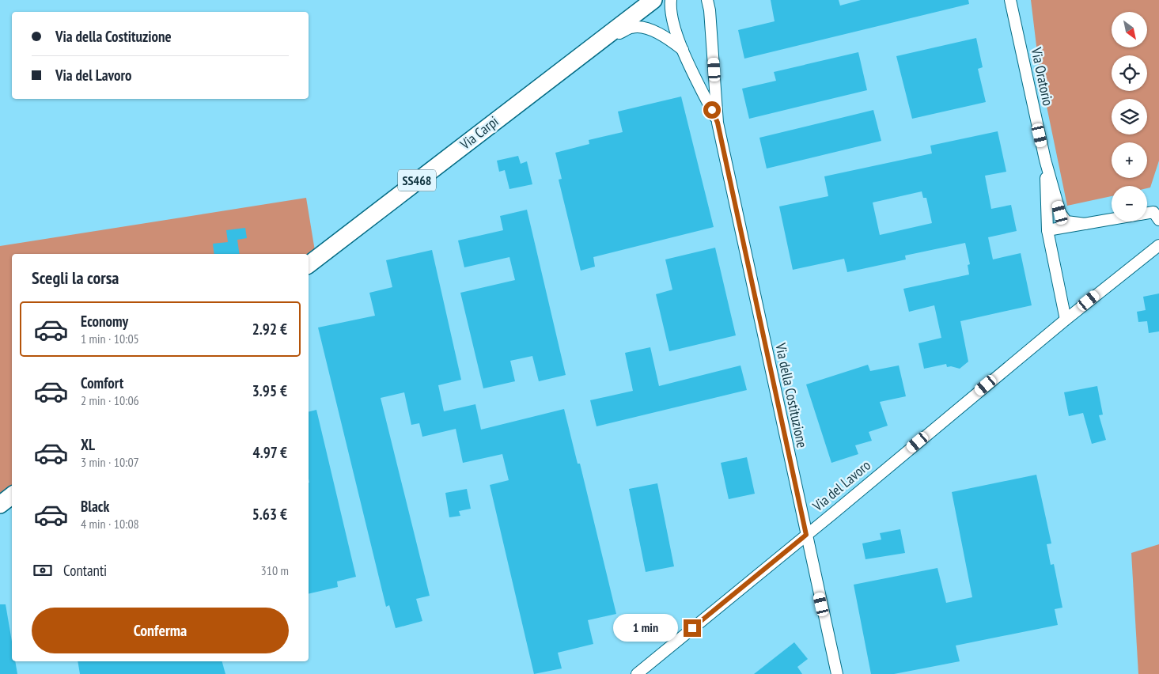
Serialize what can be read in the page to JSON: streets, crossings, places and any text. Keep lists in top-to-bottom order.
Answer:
{
  "streets": {
    "main road": ["Via Carpi", "SS468"],
    "street": ["Via Oratorio", "Via della Costituzione", "Via del Lavoro"]
  },
  "crossings": [
    ["Via Oratorio", "Via del Lavoro"],
    ["Via Carpi", "Via della Costituzione"],
    ["Via della Costituzione", "Via del Lavoro"]
  ],
  "north": "bottom right",
  "page": {
    "map_buttons": ["+", "−"],
    "banner": ["Via della Costituzione", "Via del Lavoro"],
    "heading": "Scegli la corsa",
    "list": [
      {
        "name": "Economy",
        "note": "1 min · 10:05",
        "value": "2.92 €"
      },
      {
        "name": "Comfort",
        "note": "2 min · 10:06",
        "value": "3.95 €"
      },
      {
        "name": "XL",
        "note": "3 min · 10:07",
        "value": "4.97 €"
      },
      {
        "name": "Black",
        "note": "4 min · 10:08",
        "value": "5.63 €"
      }
    ],
    "pay": ["Contanti", "310 m"],
    "buttons": "Conferma",
    "bubble": "1 min"
  }
}
